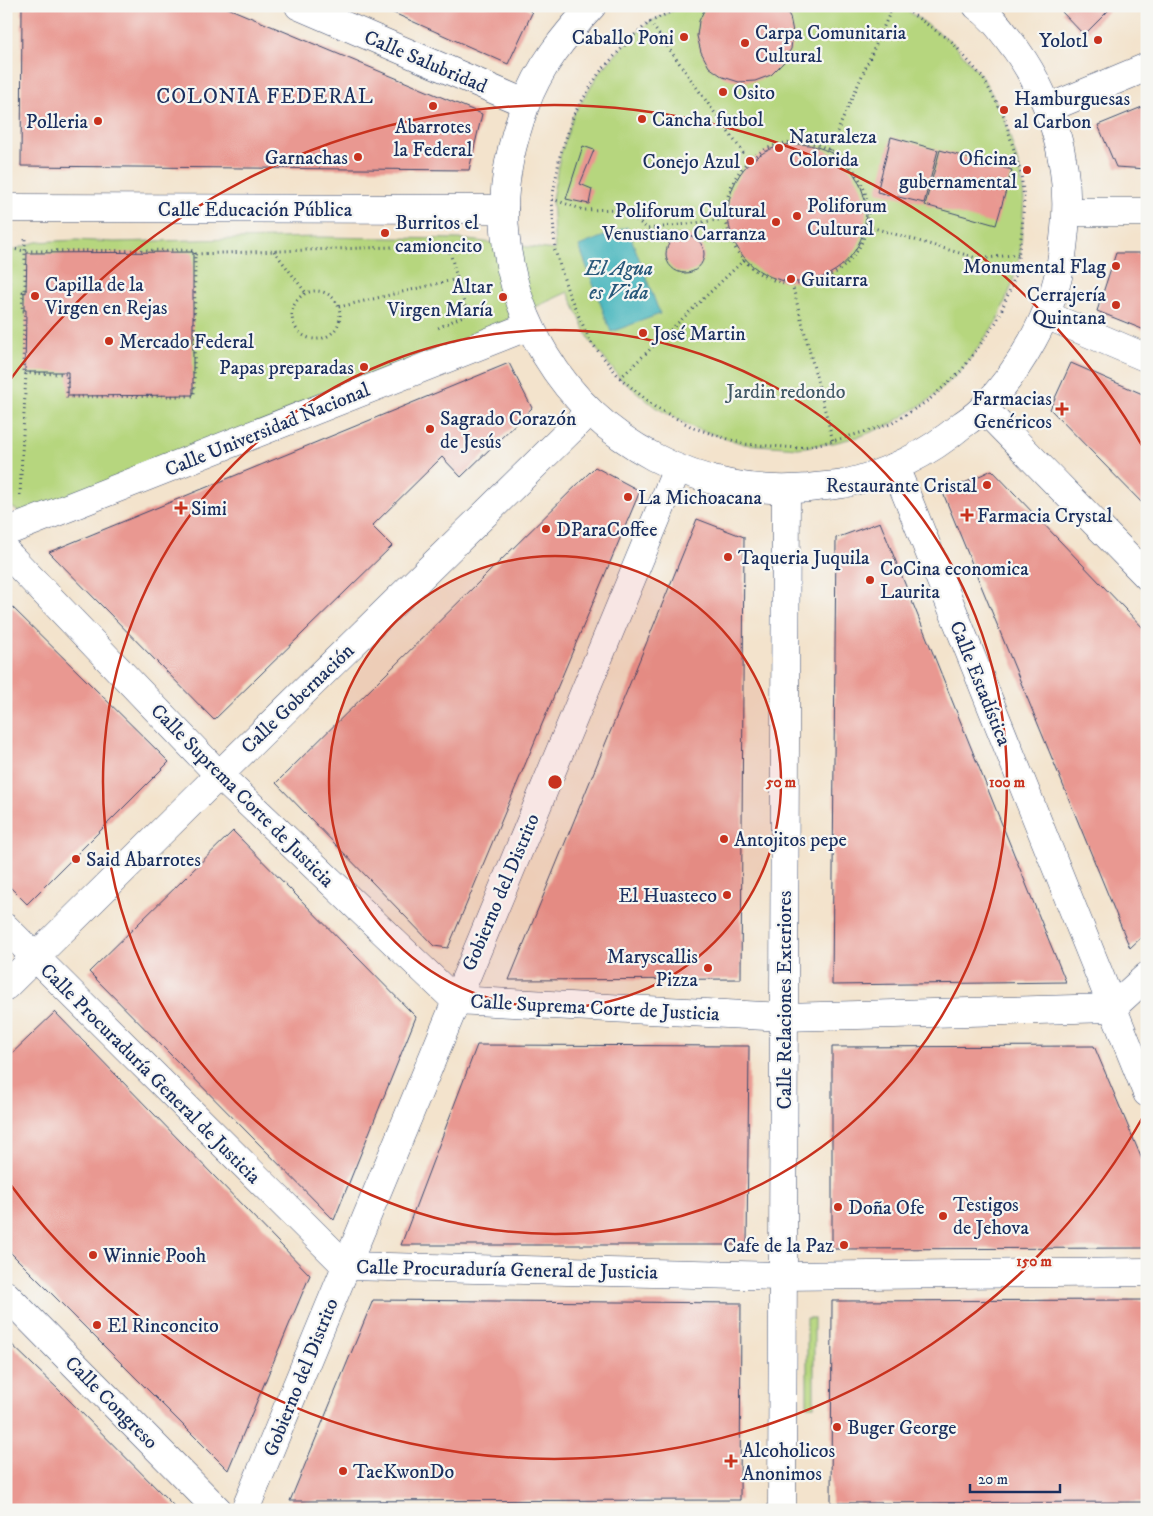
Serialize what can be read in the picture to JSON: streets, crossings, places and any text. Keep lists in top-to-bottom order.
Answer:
{
  "streets": {
    "street": [
      "Calle Salubridad",
      "Calle Educación Pública",
      "Calle Universidad Nacional",
      "Calle Estadística",
      "Calle Gobernación",
      "Calle Suprema Corte de Justicia",
      "Gobierno del Distrito",
      "Calle Relaciones Exteriores",
      "Calle Procuraduría General de Justicia",
      "Calle Congreso"
    ]
  },
  "crossings": [
    ["Calle Estadística", "Calle Suprema Corte de Justicia"],
    ["Calle Gobernación", "Calle Suprema Corte de Justicia"],
    ["Calle Gobernación", "Calle Procuraduría General de Justicia"],
    ["Calle Suprema Corte de Justicia", "Gobierno del Distrito"],
    ["Calle Suprema Corte de Justicia", "Calle Relaciones Exteriores"],
    ["Gobierno del Distrito", "Calle Procuraduría General de Justicia"],
    ["Calle Relaciones Exteriores", "Calle Procuraduría General de Justicia"]
  ],
  "districts": ["COLONIA FEDERAL"],
  "water": ["El Agua es Vida"],
  "parks": ["Jardin redondo"],
  "places": {
    "other": [
      "Caballo Poni",
      "Yolotl",
      "Carpa Comunitaria Cultural",
      "Osito",
      "Abarrotes la Federal",
      "Hamburguesas al Carbon",
      "Cancha futbol",
      "Polleria",
      "Naturaleza Colorida",
      "Garnachas",
      "Conejo Azul",
      "Oficina gubernamental",
      "Poliforum Cultural",
      "Poliforum Cultural Venustiano Carranza",
      "Burritos el camioncito",
      "Monumental Flag",
      "Guitarra",
      "Capilla de la Virgen en Rejas",
      "Altar Virgen María",
      "Cerrajería Quintana",
      "José Martin",
      "Mercado Federal",
      "Papas preparadas",
      "Sagrado Corazón de Jesús",
      "Restaurante Cristal",
      "La Michoacana",
      "DParaCoffee",
      "Taqueria Juquila",
      "CoCina economica Laurita",
      "Antojitos pepe",
      "Said Abarrotes",
      "El Huasteco",
      "Maryscallis Pizza",
      "Doña Ofe",
      "Testigos de Jehova",
      "Cafe de la Paz",
      "Winnie Pooh",
      "El Rinconcito",
      "Buger George",
      "TaeKwonDo"
    ],
    "health": [
      "Farmacias Genéricos",
      "Simi",
      "Farmacia Crystal",
      "Alcoholicos Anonimos"
    ]
  },
  "scale_bar": "20 m",
  "rings": ["50 m", "100 m", "150 m"]
}
